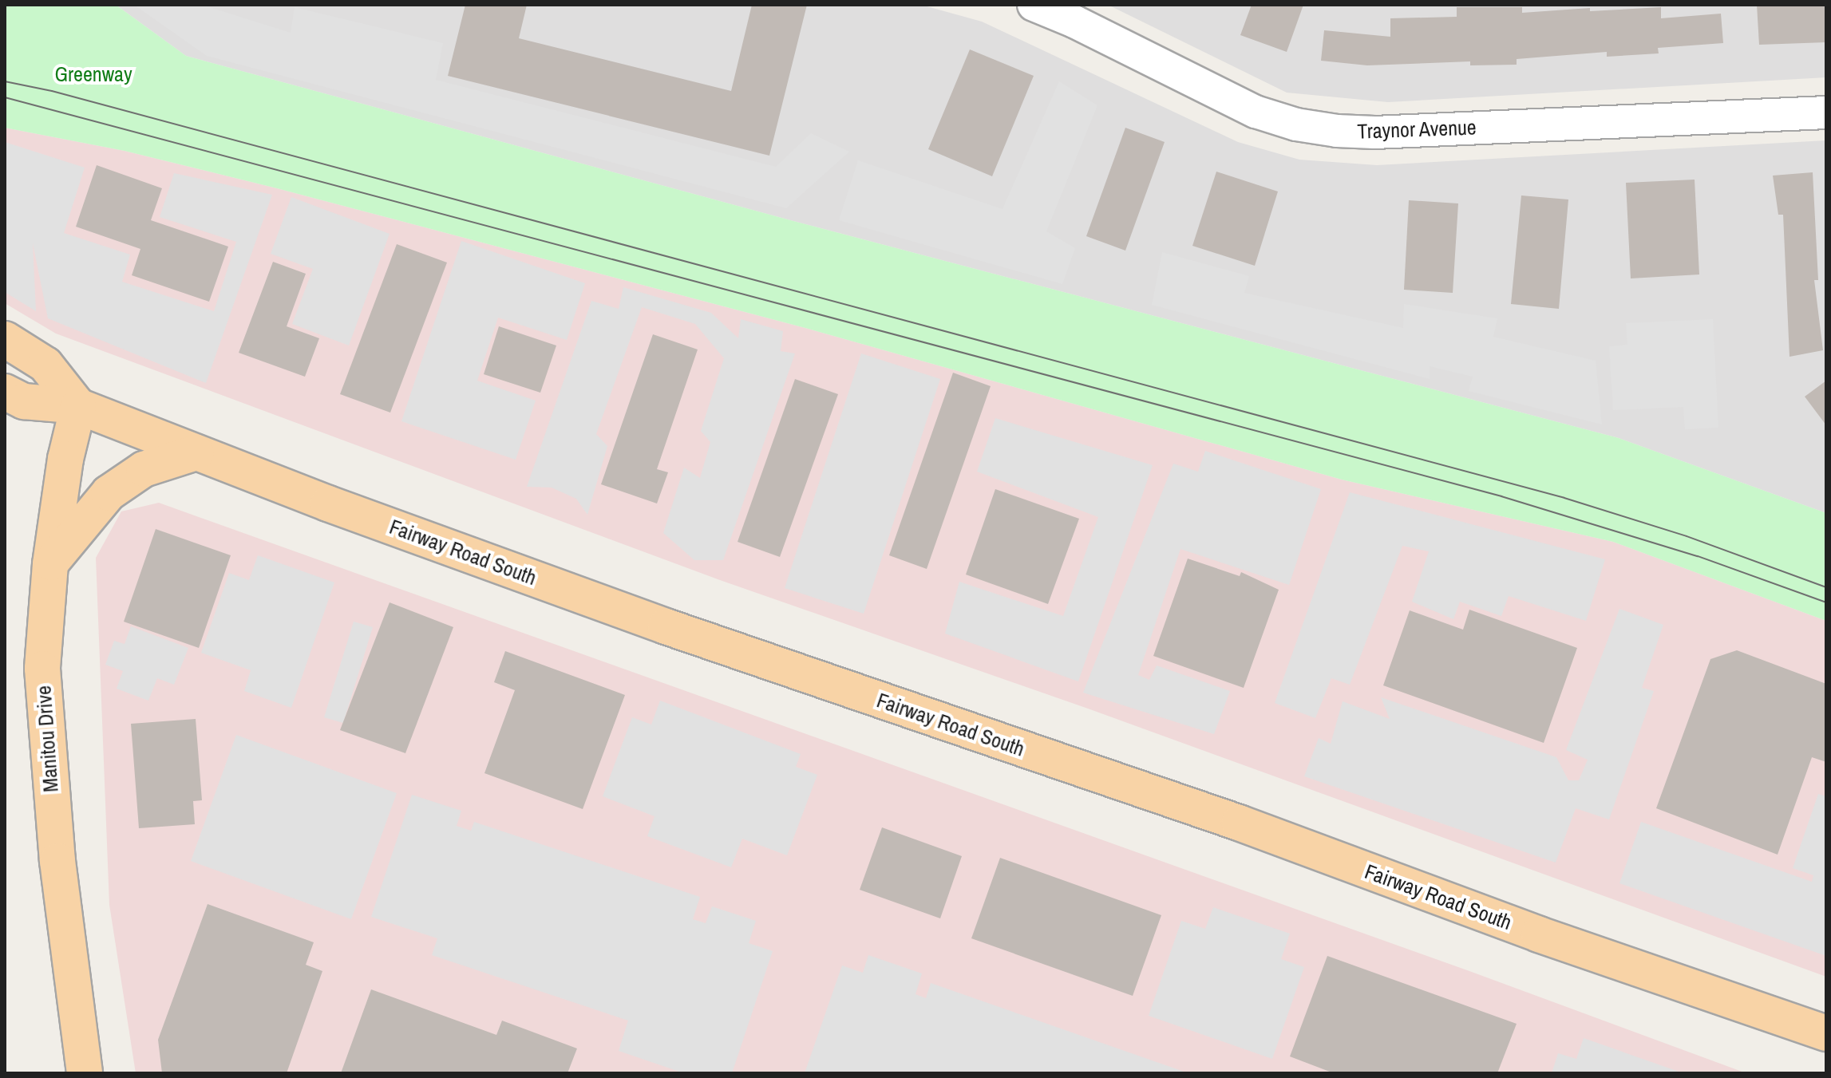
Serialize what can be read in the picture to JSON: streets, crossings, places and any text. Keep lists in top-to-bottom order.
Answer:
{
  "streets": {
    "main road": ["Fairway Road South", "Manitou Drive"],
    "street": ["Traynor Avenue"]
  },
  "crossings": [
    ["Fairway Road South", "Manitou Drive"]
  ],
  "parks": ["Greenway"]
}
